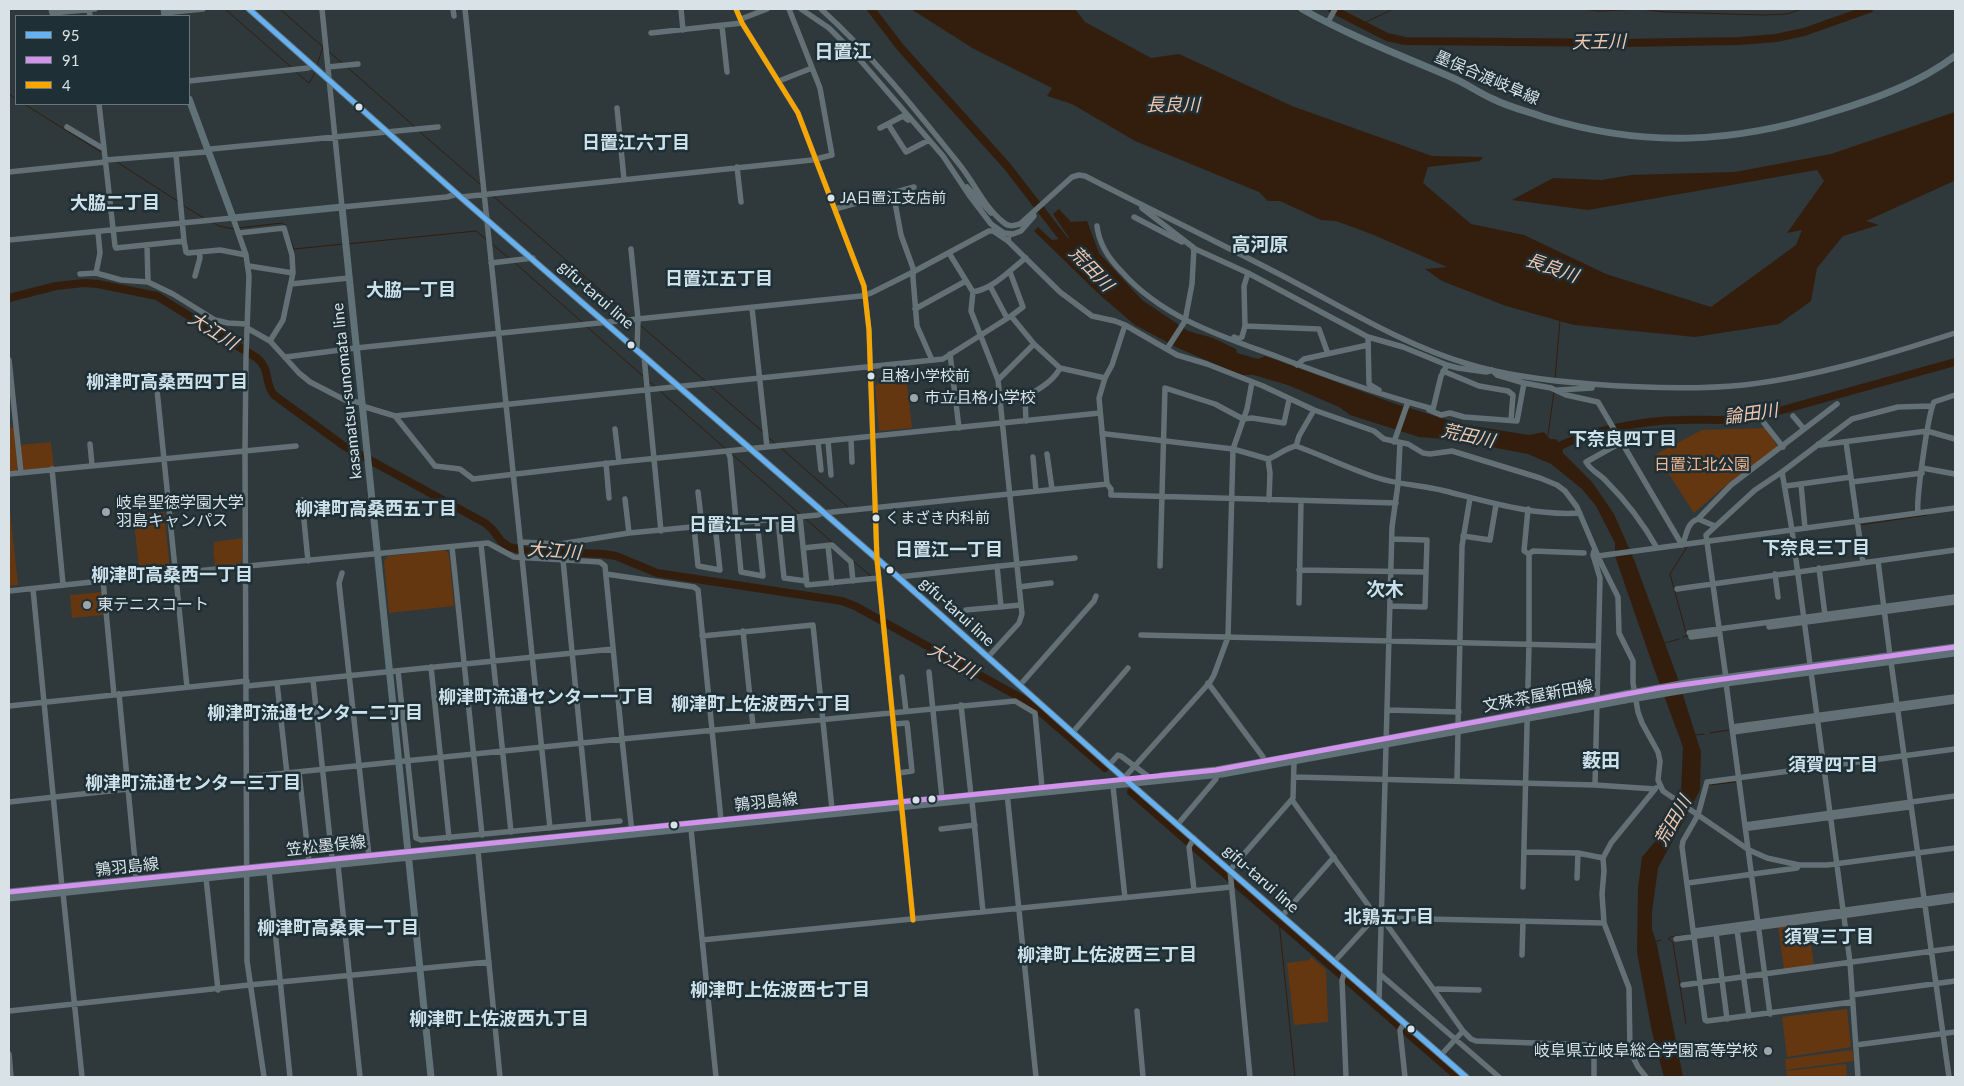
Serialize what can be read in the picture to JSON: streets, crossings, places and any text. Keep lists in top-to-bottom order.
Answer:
{
  "streets": {
    "main road": [
      "墨俣合渡岐阜線",
      "gifu-tarui line",
      "kasamatsu-sunomata line",
      "文殊茶屋新田線",
      "鶉羽島線",
      "笠松墨俣線"
    ]
  },
  "crossings": [
    ["gifu-tarui line", "文殊茶屋新田線"],
    ["gifu-tarui line", "鶉羽島線"],
    ["kasamatsu-sunomata line", "鶉羽島線"],
    ["kasamatsu-sunomata line", "笠松墨俣線"],
    ["文殊茶屋新田線", "鶉羽島線"],
    ["鶉羽島線", "笠松墨俣線"]
  ],
  "districts": [
    "日置江",
    "日置江六丁目",
    "大脇二丁目",
    "高河原",
    "日置江五丁目",
    "大脇一丁目",
    "柳津町高桑西四丁目",
    "下奈良四丁目",
    "柳津町高桑西五丁目",
    "日置江二丁目",
    "下奈良三丁目",
    "日置江一丁目",
    "柳津町高桑西一丁目",
    "次木",
    "柳津町流通センター一丁目",
    "柳津町上佐波西六丁目",
    "柳津町流通センター二丁目",
    "薮田",
    "須賀四丁目",
    "柳津町流通センター三丁目",
    "北鶉五丁目",
    "柳津町高桑東一丁目",
    "須賀三丁目",
    "柳津町上佐波西三丁目",
    "柳津町上佐波西七丁目",
    "柳津町上佐波西九丁目"
  ],
  "water": [
    "天王川",
    "長良川",
    "荒田川",
    "大江川",
    "論田川"
  ],
  "parks": ["日置江北公園"],
  "places": [
    "JA日置江支店前",
    "且格小学校前",
    "市立且格小学校",
    "岐阜聖徳学園大学 羽島キャンパス",
    "くまざき内科前",
    "東テニスコート",
    "岐阜県立岐阜総合学園高等学校"
  ],
  "lines": ["transit line 95", "transit line 4", "transit line 91"],
  "legend": ["95", "91", "4"]
}
